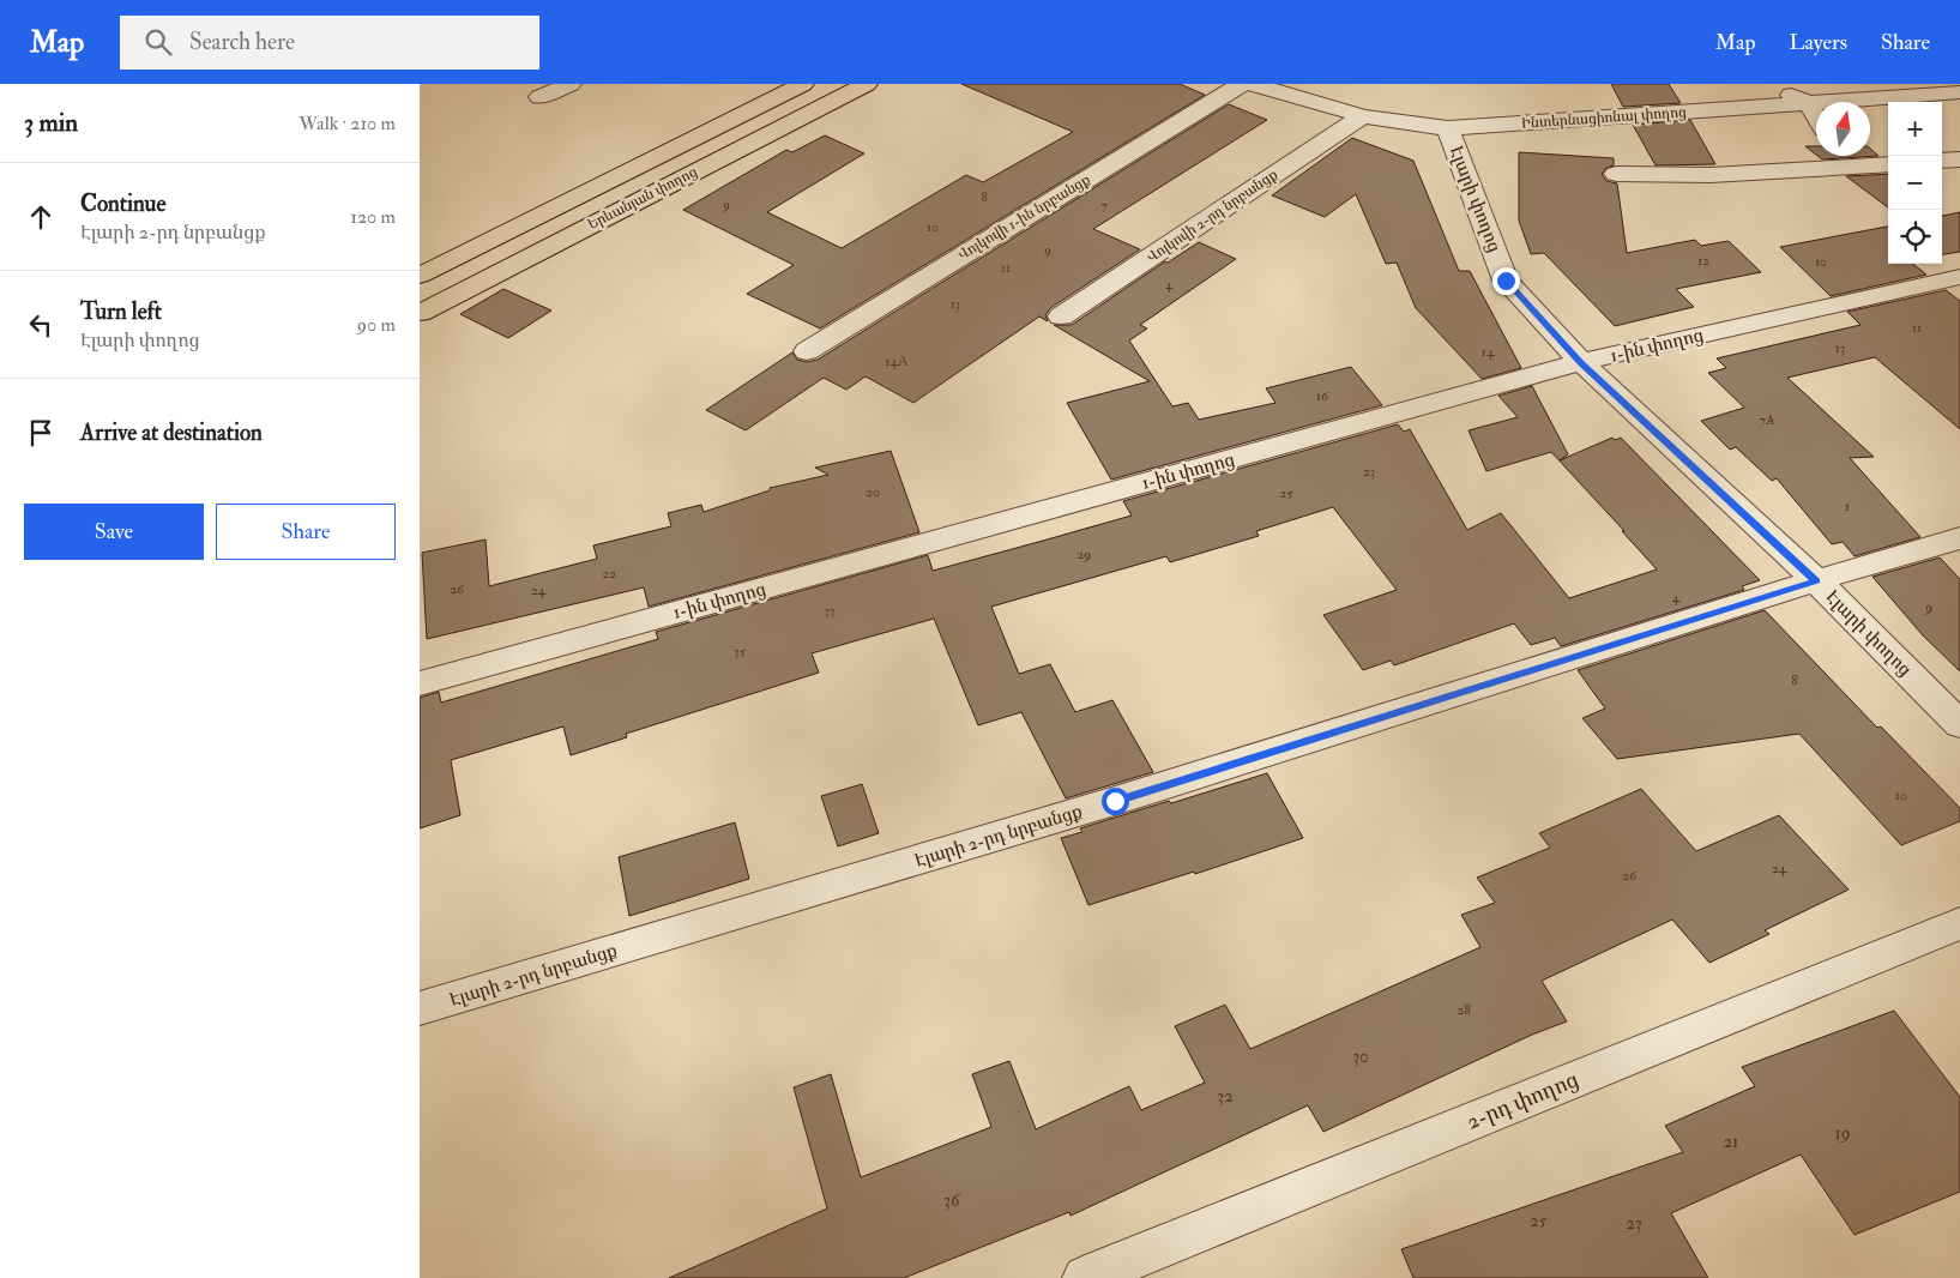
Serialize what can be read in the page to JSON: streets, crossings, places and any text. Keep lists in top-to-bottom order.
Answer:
{
  "streets": {
    "main road": ["Երևանյան փողոց"],
    "street": [
      "Ինտերնացիոնալ փողոց",
      "Էլարի փողոց",
      "Վոլկովի 2-րդ նրբանցք",
      "Վոլկովի 1-ին նրբանցք",
      "1-ին փողոց",
      "Էլարի 2-րդ նրբանցք",
      "2-րդ փողոց"
    ]
  },
  "crossings": [
    ["Ինտերնացիոնալ փողոց", "Էլարի փողոց"],
    ["Ինտերնացիոնալ փողոց", "Վոլկովի 2-րդ նրբանցք"],
    ["Էլարի փողոց", "1-ին փողոց"],
    ["Էլարի փողոց", "Էլարի 2-րդ նրբանցք"]
  ],
  "house_numbers": [
    "8",
    "9",
    "7",
    "10",
    "9",
    "12",
    "10",
    "11",
    "4",
    "13",
    "11",
    "13",
    "14",
    "14А",
    "16",
    "7A",
    "23",
    "20",
    "25",
    "1",
    "29",
    "22",
    "26",
    "24",
    "4",
    "9",
    "33",
    "35",
    "8",
    "10",
    "24",
    "26",
    "28",
    "30",
    "32",
    "19",
    "21",
    "36",
    "25",
    "23"
  ],
  "north": "top",
  "page": {
    "header": "Map",
    "search": "Search here",
    "nav": ["Map", "Layers", "Share"],
    "heading": ["3 min", "Walk · 210 m"],
    "map_buttons": ["+", "−"],
    "list": [
      ["Continue", "Էլարի 2-րդ նրբանցք", "120 m"],
      ["Turn left", "Էլարի փողոց", "90 m"],
      "Arrive at destination"
    ],
    "buttons": ["Save", "Share"]
  }
}
